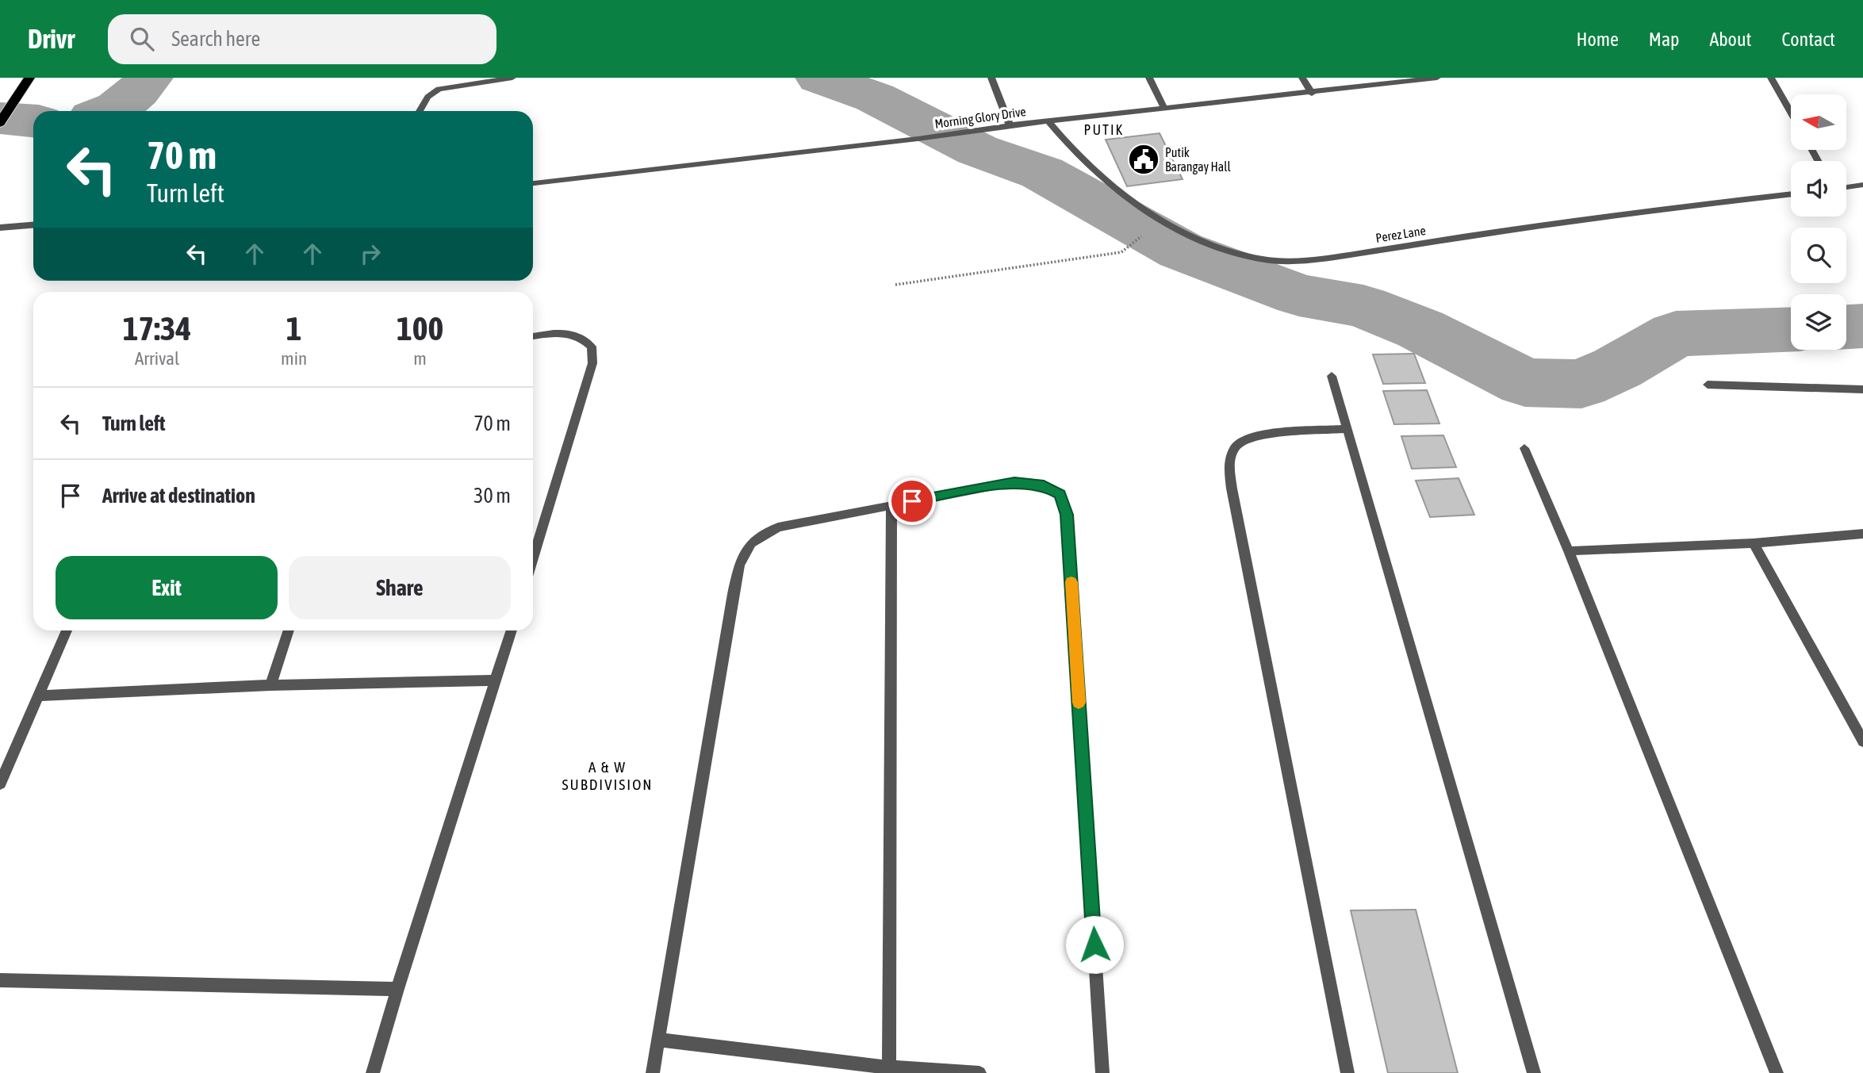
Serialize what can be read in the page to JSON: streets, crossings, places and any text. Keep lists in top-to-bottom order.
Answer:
{
  "streets": {
    "street": ["Morning Glory Drive", "Perez Lane"]
  },
  "crossings": [
    ["Morning Glory Drive", "Perez Lane"]
  ],
  "districts": ["PUTIK", "A & W SUBDIVISION"],
  "places": {
    "public building": ["Putik Barangay Hall"]
  },
  "north": "left",
  "page": {
    "header": "Drivr",
    "search": "Search here",
    "nav": [
      "Home",
      "Map",
      "About",
      "Contact"
    ],
    "turn": ["70 m", "Turn left"],
    "eta": [
      "17:34",
      "Arrival",
      "1",
      "min",
      "100",
      "m"
    ],
    "list": [
      {
        "name": "Turn left",
        "value": "70 m"
      },
      {
        "name": "Arrive at destination",
        "value": "30 m"
      }
    ],
    "buttons": ["Exit", "Share"]
  }
}
